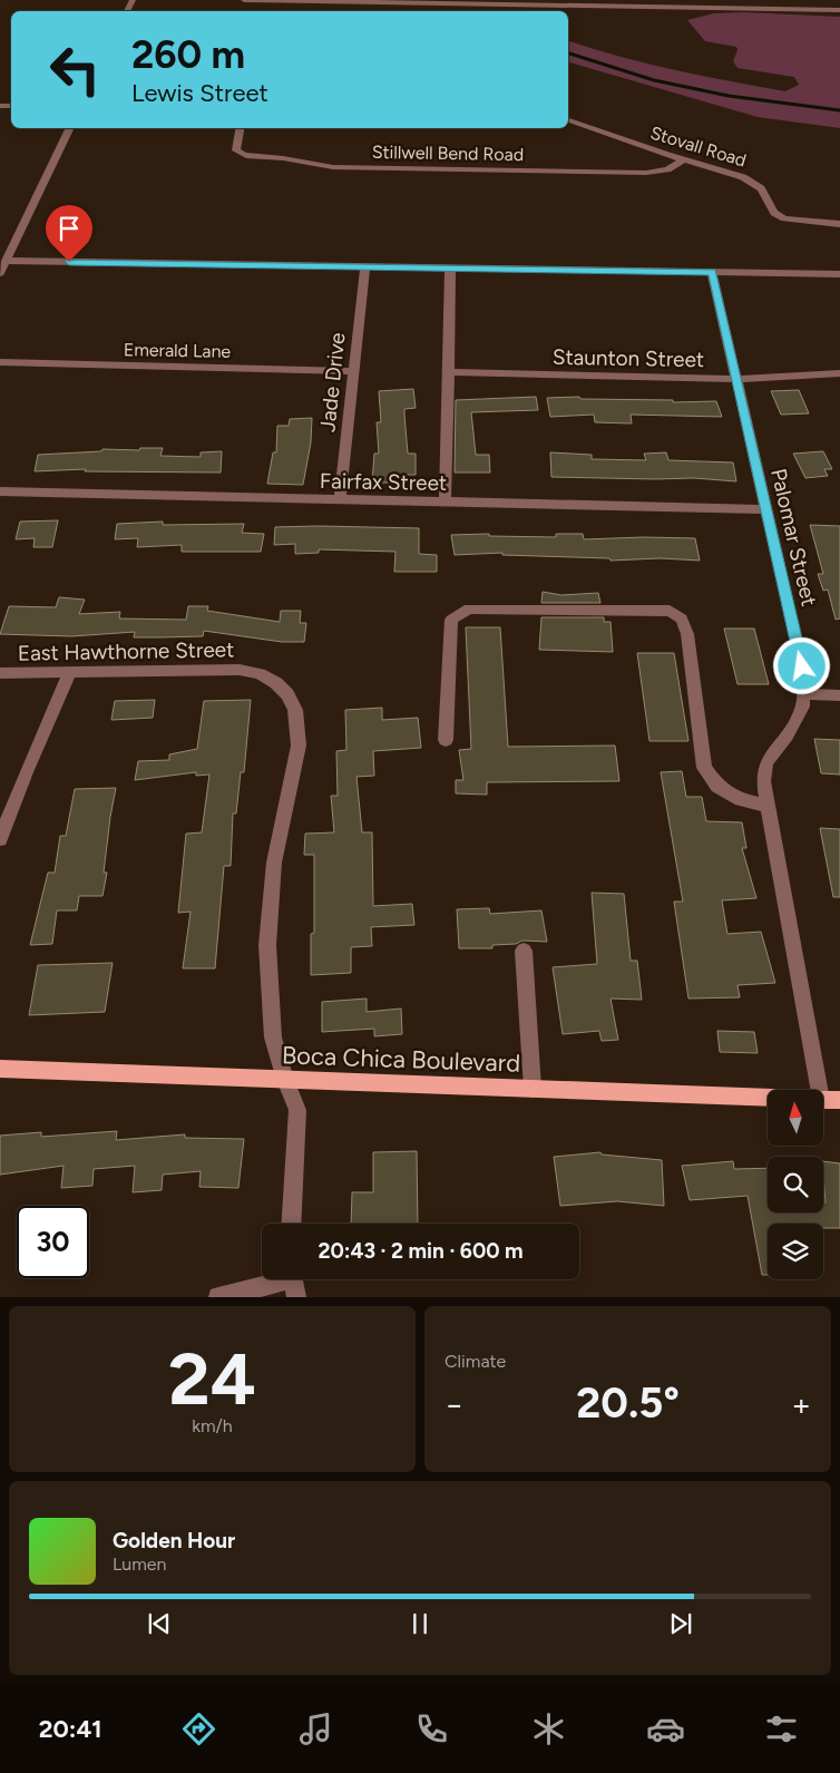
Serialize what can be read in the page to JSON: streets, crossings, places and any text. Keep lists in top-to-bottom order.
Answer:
{
  "streets": {
    "main road": ["Boca Chica Boulevard"],
    "street": [
      "Stovall Road",
      "Stillwell Bend Road",
      "Emerald Lane",
      "Staunton Street",
      "Jade Drive",
      "Fairfax Street",
      "Palomar Street",
      "East Hawthorne Street"
    ]
  },
  "crossings": [
    ["Stovall Road", "Stillwell Bend Road"],
    ["Emerald Lane", "Jade Drive"],
    ["Staunton Street", "Palomar Street"],
    ["Jade Drive", "Fairfax Street"],
    ["Fairfax Street", "Palomar Street"],
    ["East Hawthorne Street", "Boca Chica Boulevard"]
  ],
  "north": "top",
  "page": {
    "turn": ["260 m", "Lewis Street"],
    "limit": "30",
    "trip": "20:43 · 2 min · 600 m",
    "tile": [
      ["24", "km/h"],
      "Climate"
    ],
    "heat": ["−", "20.5°", "+"],
    "song": ["Golden Hour", "Lumen"],
    "tabs": "20:41"
  }
}
